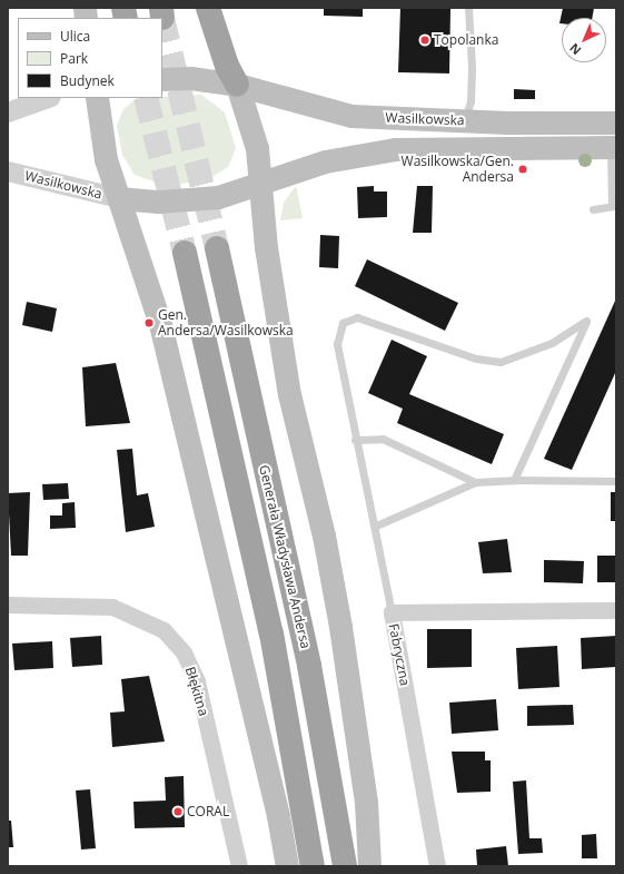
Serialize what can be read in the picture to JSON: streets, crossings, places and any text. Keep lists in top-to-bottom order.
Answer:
{
  "streets": {
    "highway": ["Generała Władysława Andersa"],
    "main road": ["Wasilkowska"],
    "street": ["Fabryczna", "Błękitna"]
  },
  "places": [
    "Topolanka",
    "Wasilkowska/Gen. Andersa",
    "Gen. Andersa/Wasilkowska",
    "CORAL"
  ],
  "legend": ["Ulica", "Park", "Budynek"],
  "north": "bottom left"
}
